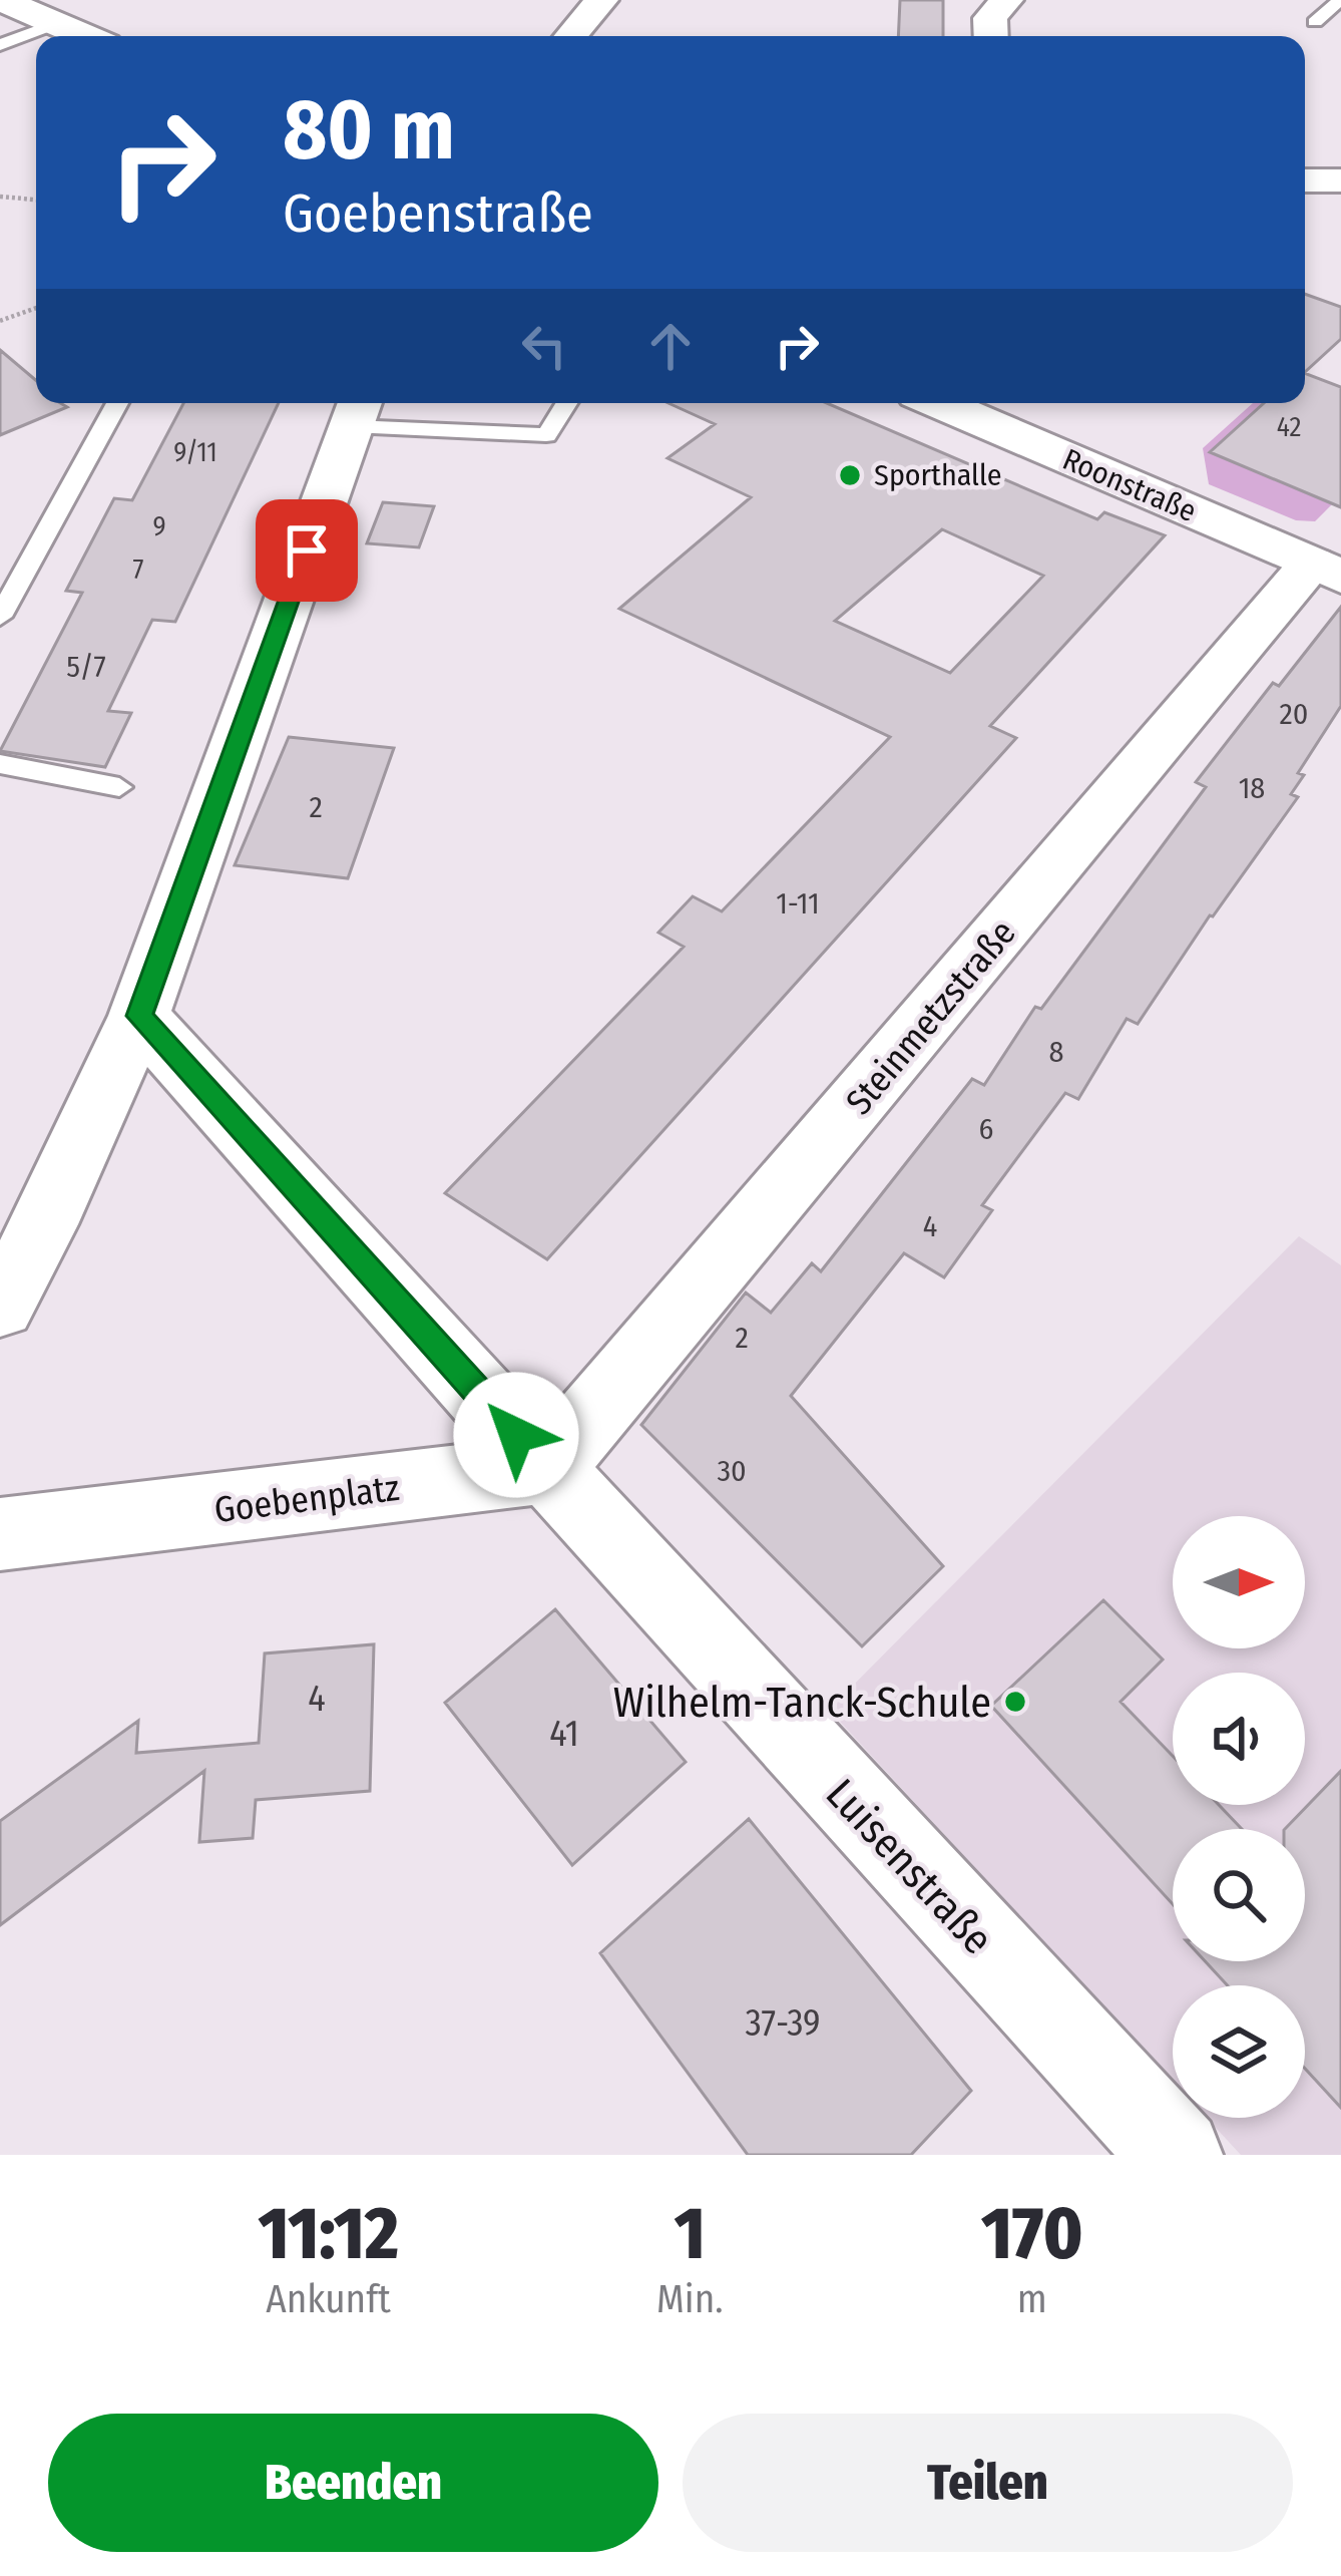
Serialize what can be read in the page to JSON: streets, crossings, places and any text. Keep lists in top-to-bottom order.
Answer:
{
  "streets": {
    "street": [
      "Roonstraße",
      "Steinmetzstraße",
      "Goebenplatz",
      "Luisenstraße"
    ]
  },
  "crossings": [
    ["Roonstraße", "Steinmetzstraße"],
    ["Steinmetzstraße", "Goebenplatz"],
    ["Steinmetzstraße", "Luisenstraße"],
    ["Goebenplatz", "Luisenstraße"]
  ],
  "places": ["Sporthalle", "Wilhelm-Tanck-Schule"],
  "house_numbers": [
    "42",
    "9/11",
    "9",
    "7",
    "5/7",
    "20",
    "18",
    "2",
    "1-11",
    "8",
    "6",
    "4",
    "2",
    "30",
    "4",
    "41",
    "37-39"
  ],
  "north": "right",
  "page": {
    "turn": ["80 m", "Goebenstraße"],
    "eta": [
      "11:12",
      "Ankunft",
      "1",
      "Min.",
      "170",
      "m"
    ],
    "buttons": ["Beenden", "Teilen"]
  }
}
